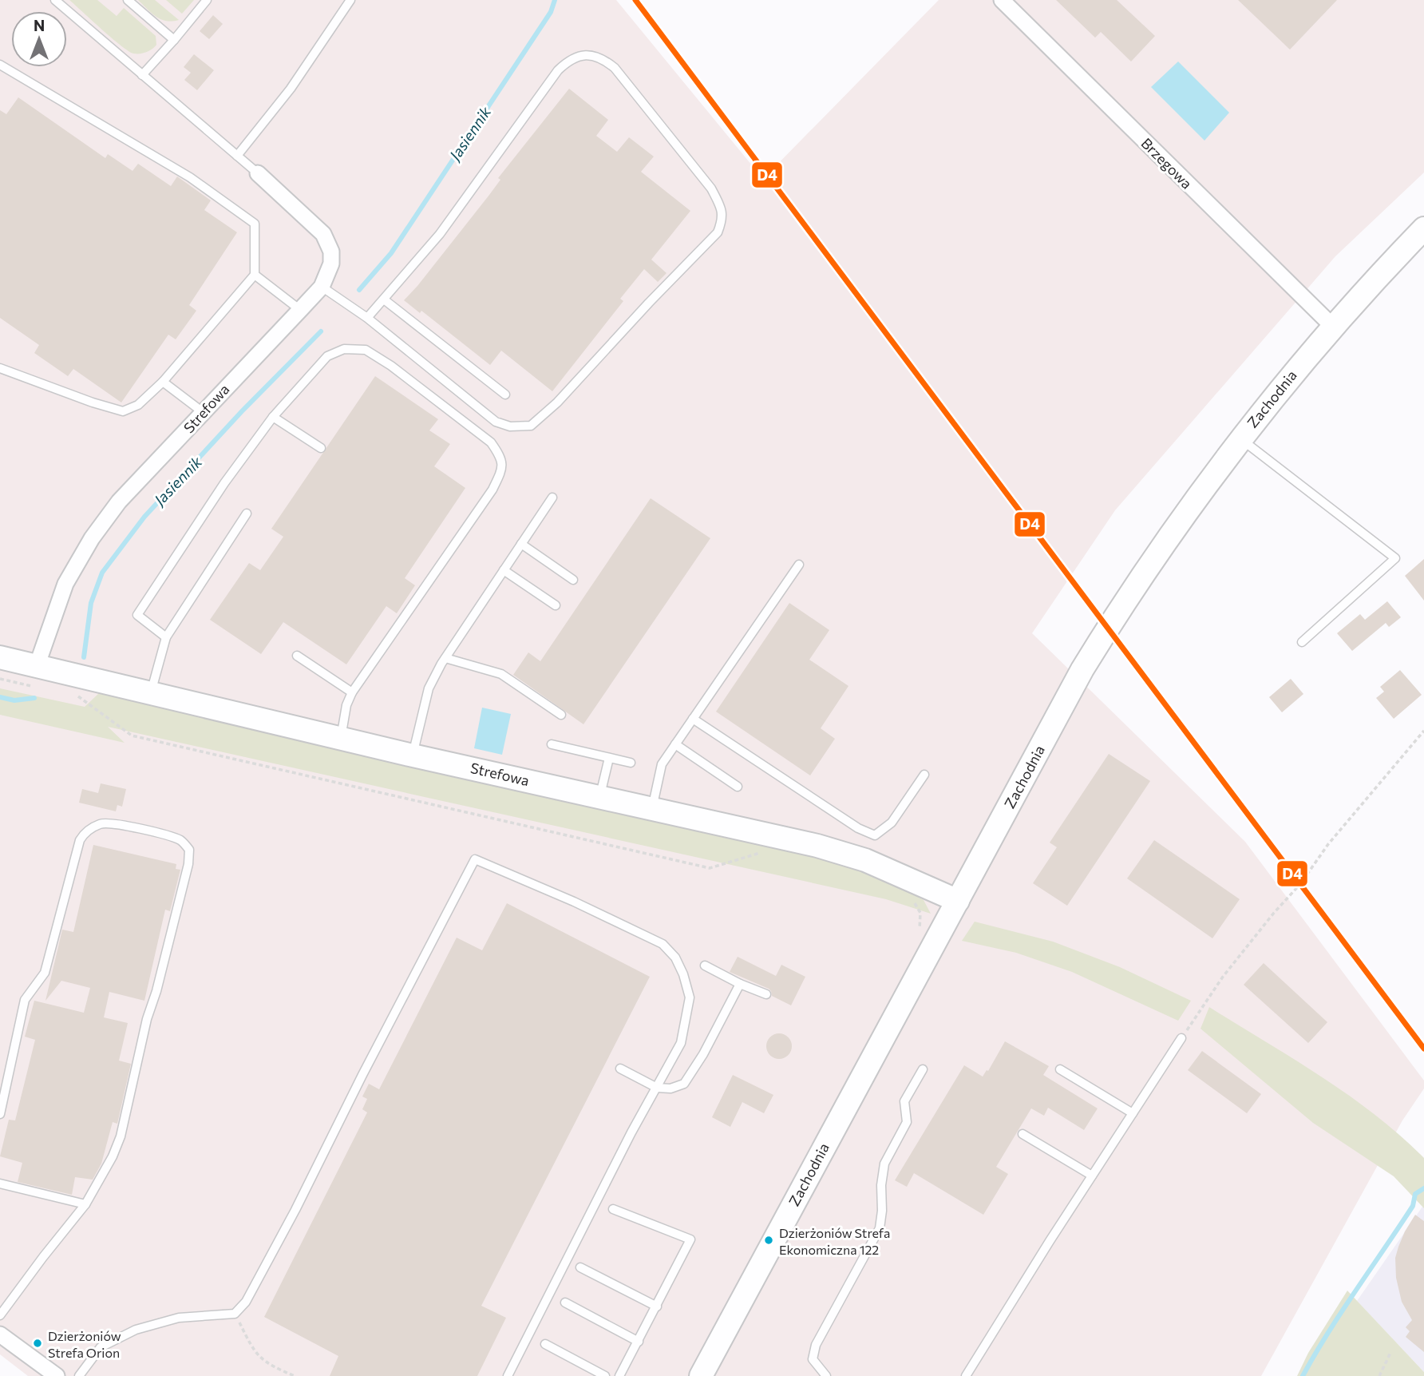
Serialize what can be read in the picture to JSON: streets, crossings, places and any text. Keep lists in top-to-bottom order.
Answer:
{
  "streets": {
    "street": ["Brzegowa", "Zachodnia", "Strefowa"]
  },
  "crossings": [
    ["Brzegowa", "Zachodnia"],
    ["Zachodnia", "Strefowa"]
  ],
  "water": ["Jasiennik"],
  "places": ["Dzierżoniów Strefa Ekonomiczna 122", "Dzierżoniów Strefa Orion"],
  "lines": ["transit line D4"],
  "north": "top"
}
